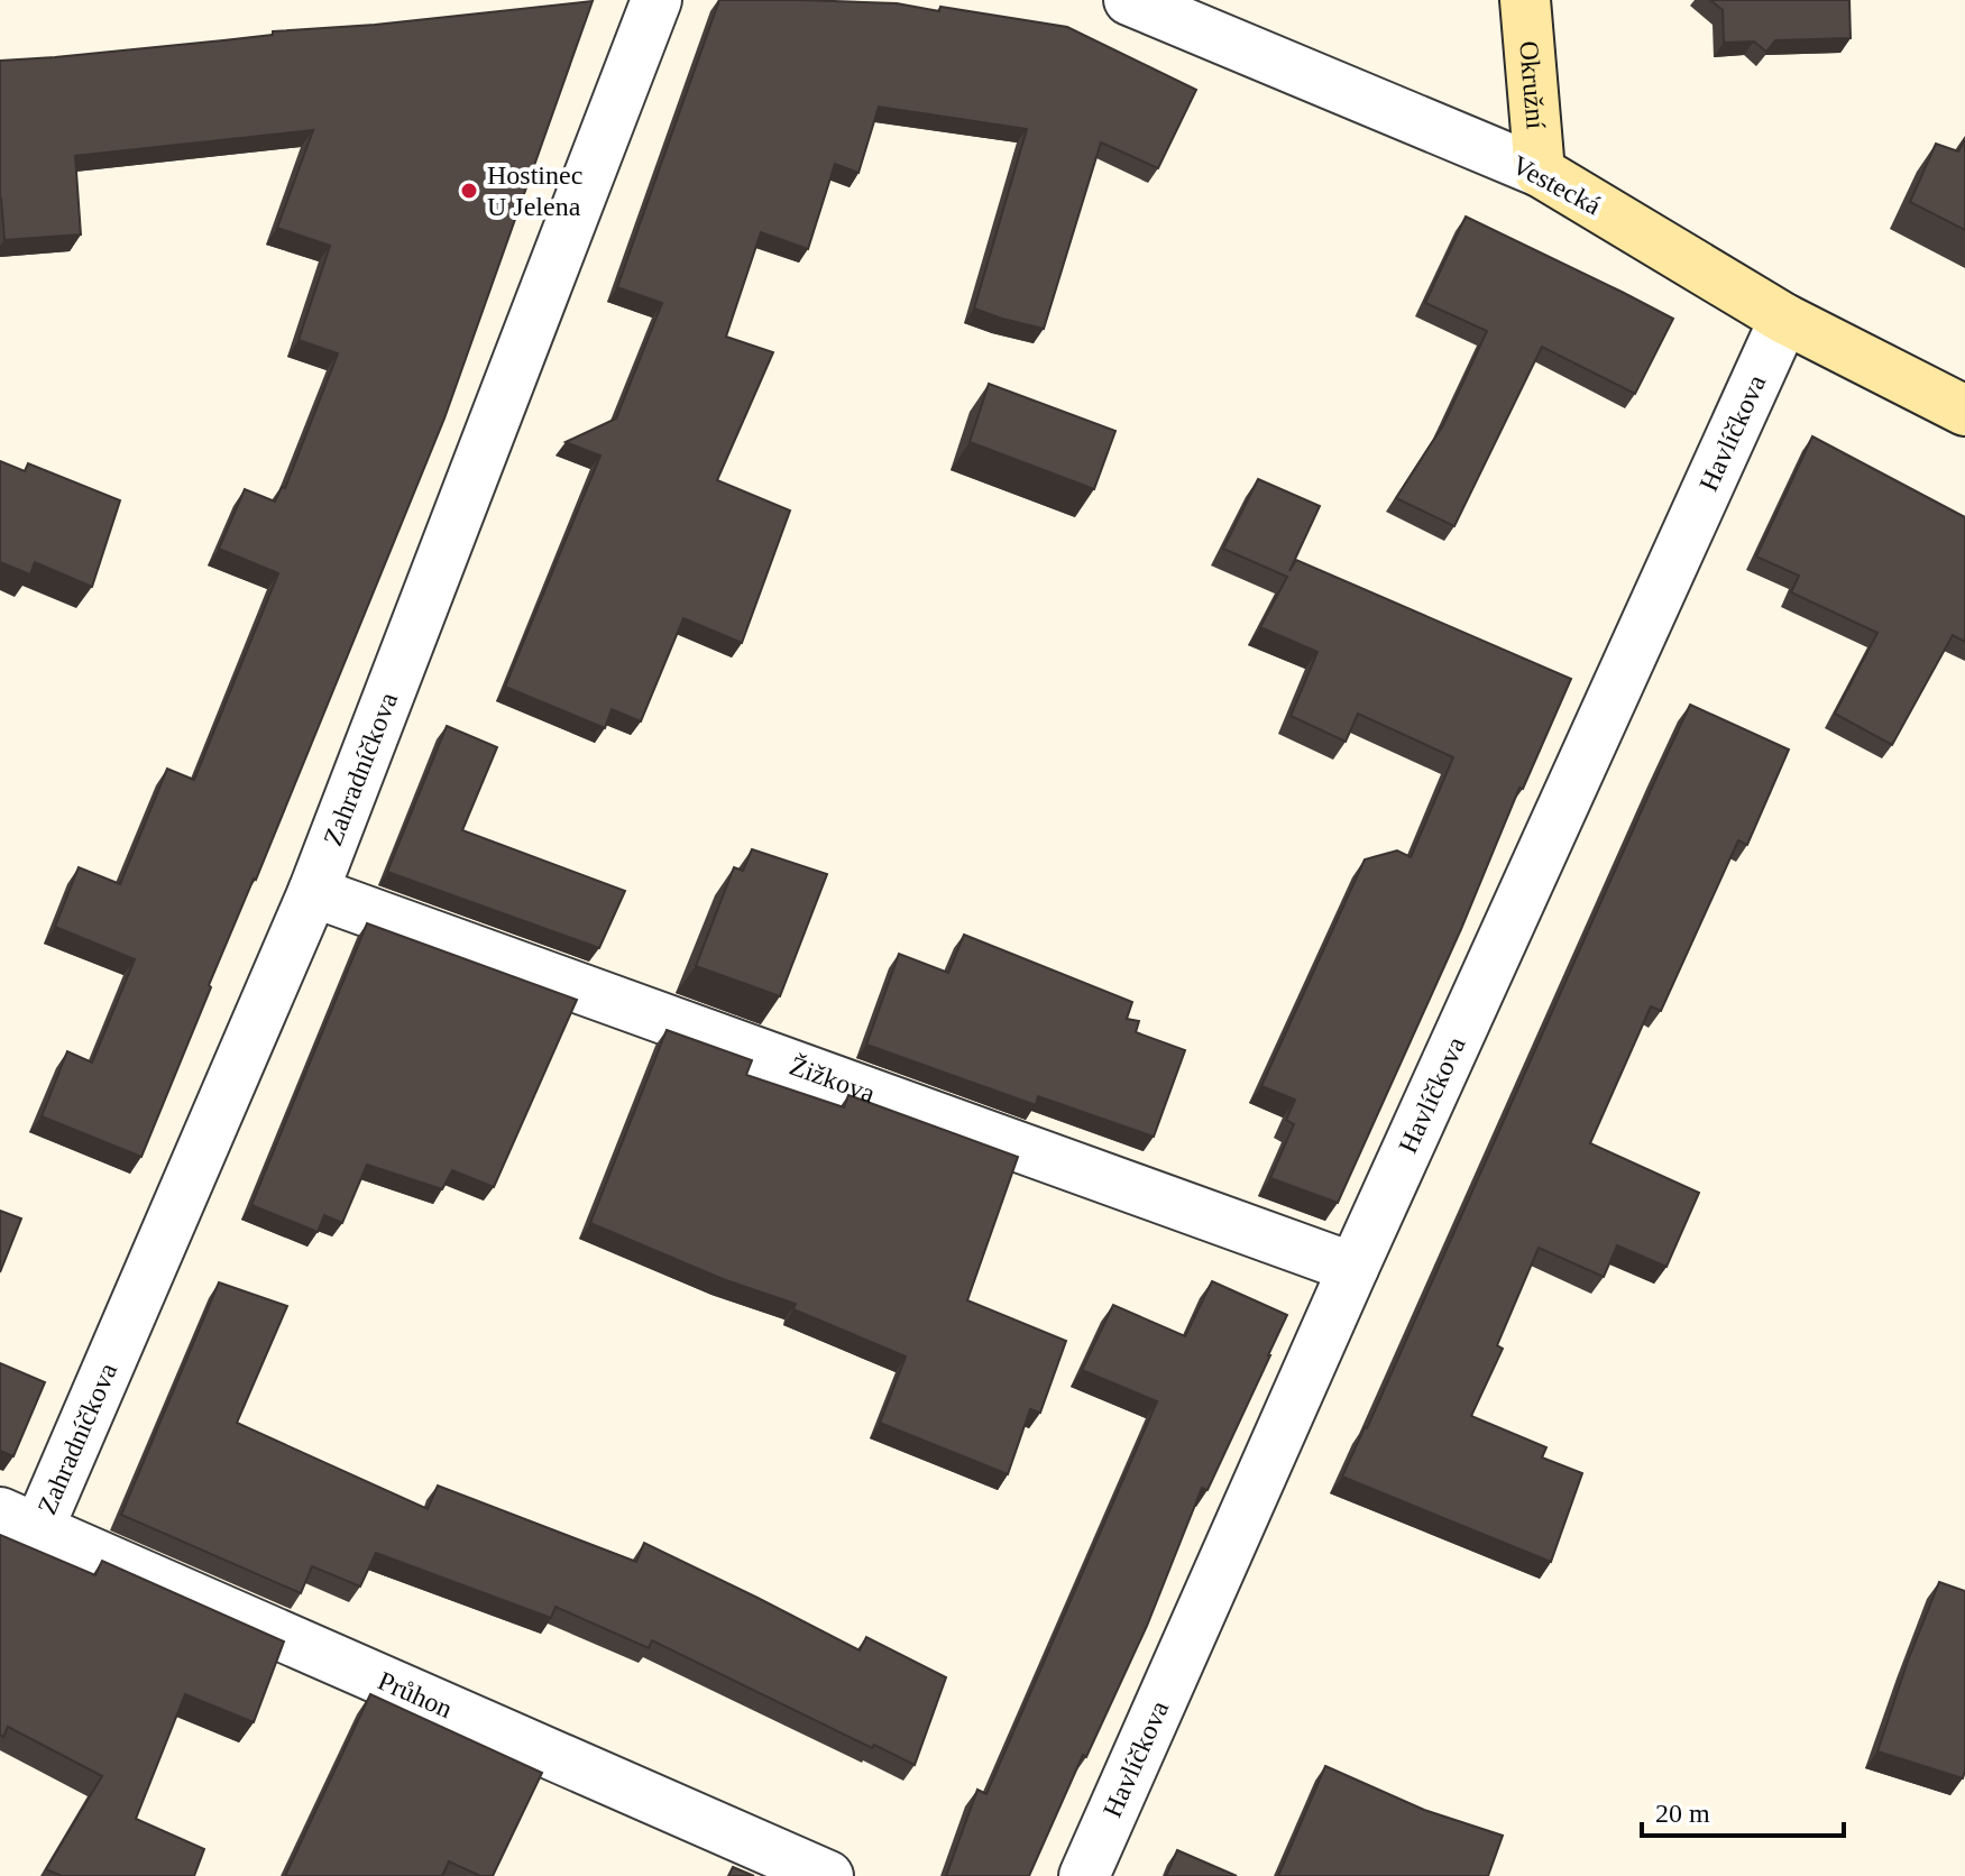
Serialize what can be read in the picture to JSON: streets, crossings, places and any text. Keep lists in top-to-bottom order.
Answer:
{
  "streets": {
    "street": [
      "Okružní",
      "Vestecká",
      "Havlíčkova",
      "Zahradníčkova",
      "Žižkova",
      "Průhon"
    ]
  },
  "crossings": [
    ["Okružní", "Vestecká"],
    ["Vestecká", "Havlíčkova"],
    ["Havlíčkova", "Žižkova"],
    ["Zahradníčkova", "Žižkova"],
    ["Zahradníčkova", "Průhon"]
  ],
  "places": ["Hostinec U Jelena"],
  "scale_bar": "20 m"
}
